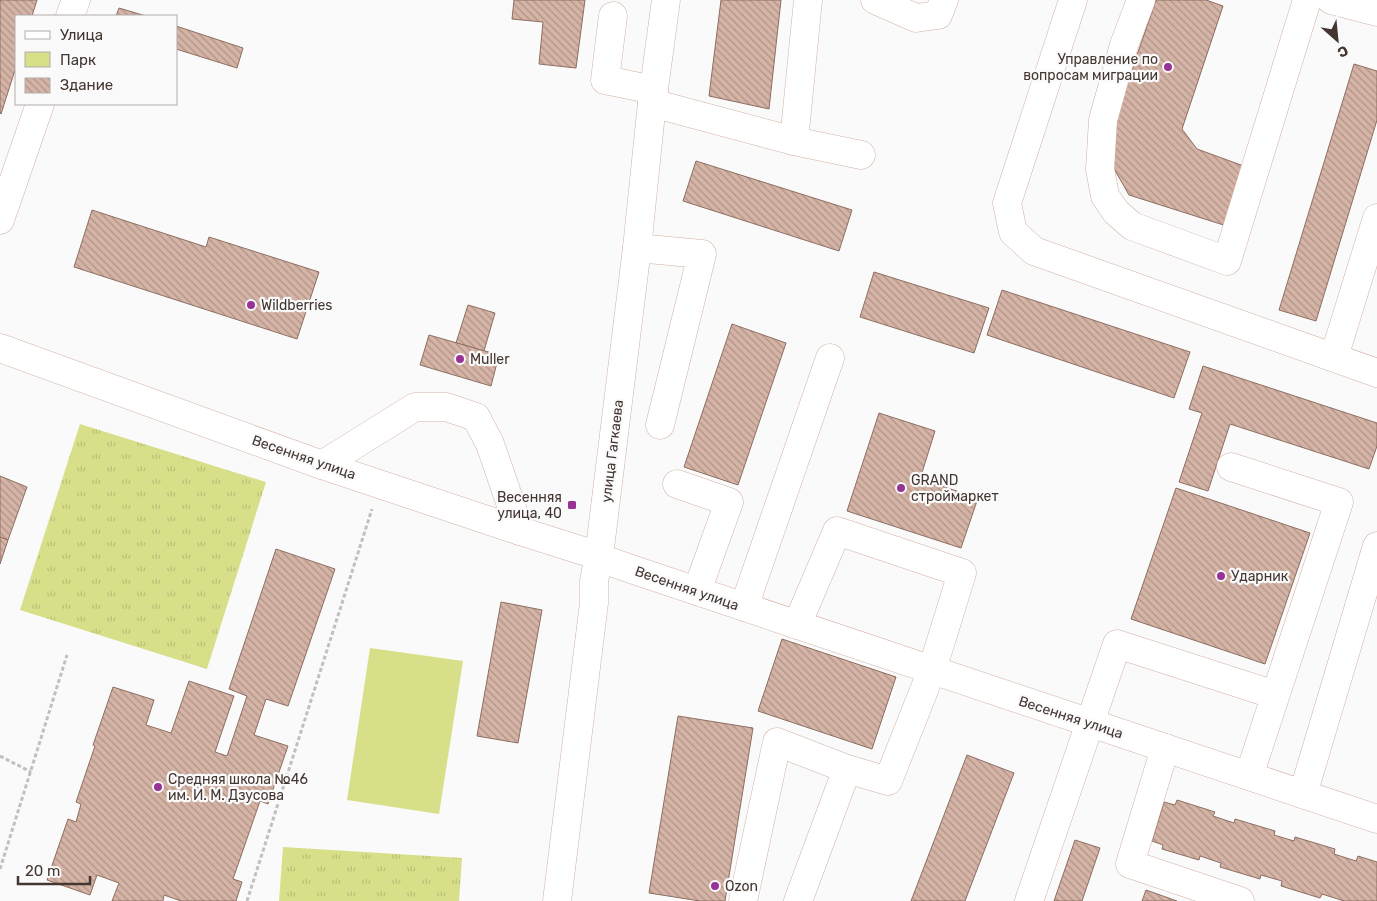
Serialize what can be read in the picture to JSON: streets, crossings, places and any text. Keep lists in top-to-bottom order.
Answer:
{
  "streets": {
    "street": ["улица Гагкаева", "Весенняя улица"]
  },
  "crossings": [
    ["улица Гагкаева", "Весенняя улица"]
  ],
  "places": {
    "other": [
      "Управление по вопросам миграции",
      "Wildberries",
      "Muller",
      "GRAND строймаркет",
      "Ударник",
      "Средняя школа №46 им. И. М. Дзусова",
      "Ozon"
    ],
    "transit": ["Весенняя улица, 40"]
  },
  "legend": ["Улица", "Парк", "Здание"],
  "scale_bar": "20 m",
  "north": "bottom right"
}
